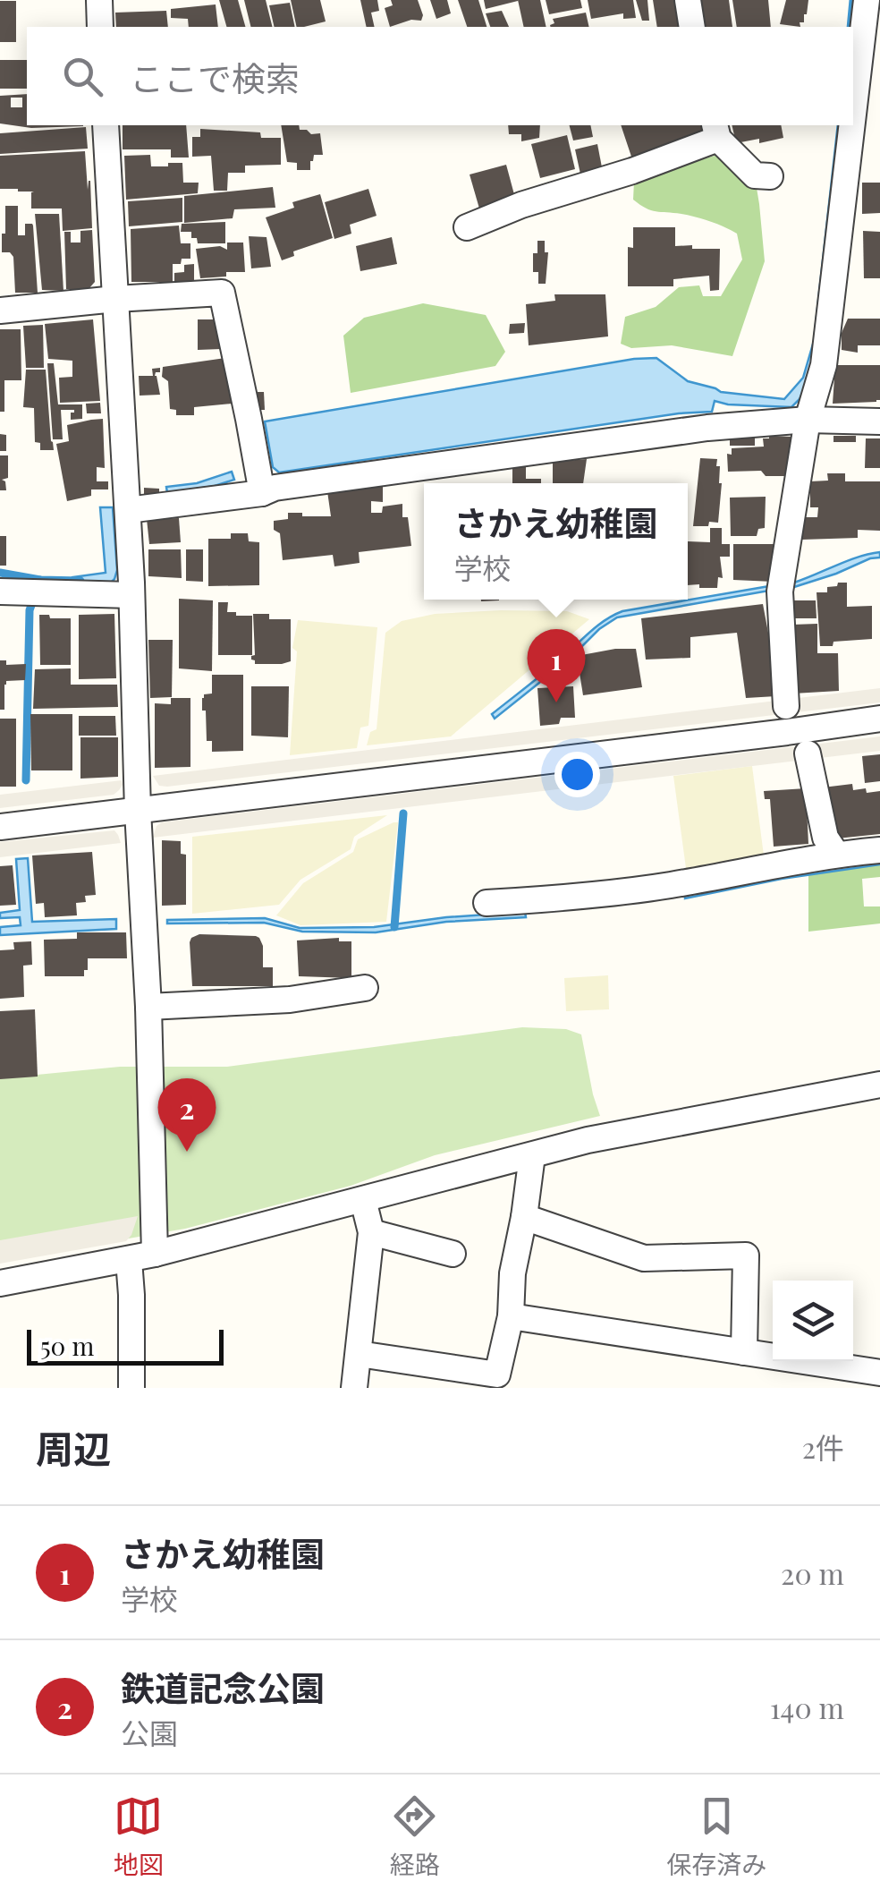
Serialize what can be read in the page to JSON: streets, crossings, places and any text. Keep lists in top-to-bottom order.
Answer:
{
  "scale_bar": "50 m",
  "page": {
    "search": "ここで検索",
    "popup": ["さかえ幼稚園", "学校"],
    "pins": ["1", "2"],
    "scale": "50 m",
    "heading": ["周辺", "2件"],
    "list": [
      {
        "mark": "1",
        "name": "さかえ幼稚園",
        "note": "学校",
        "value": "20 m"
      },
      {
        "mark": "2",
        "name": "鉄道記念公園",
        "note": "公園",
        "value": "140 m"
      }
    ],
    "nav": ["地図", "経路", "保存済み"]
  }
}
